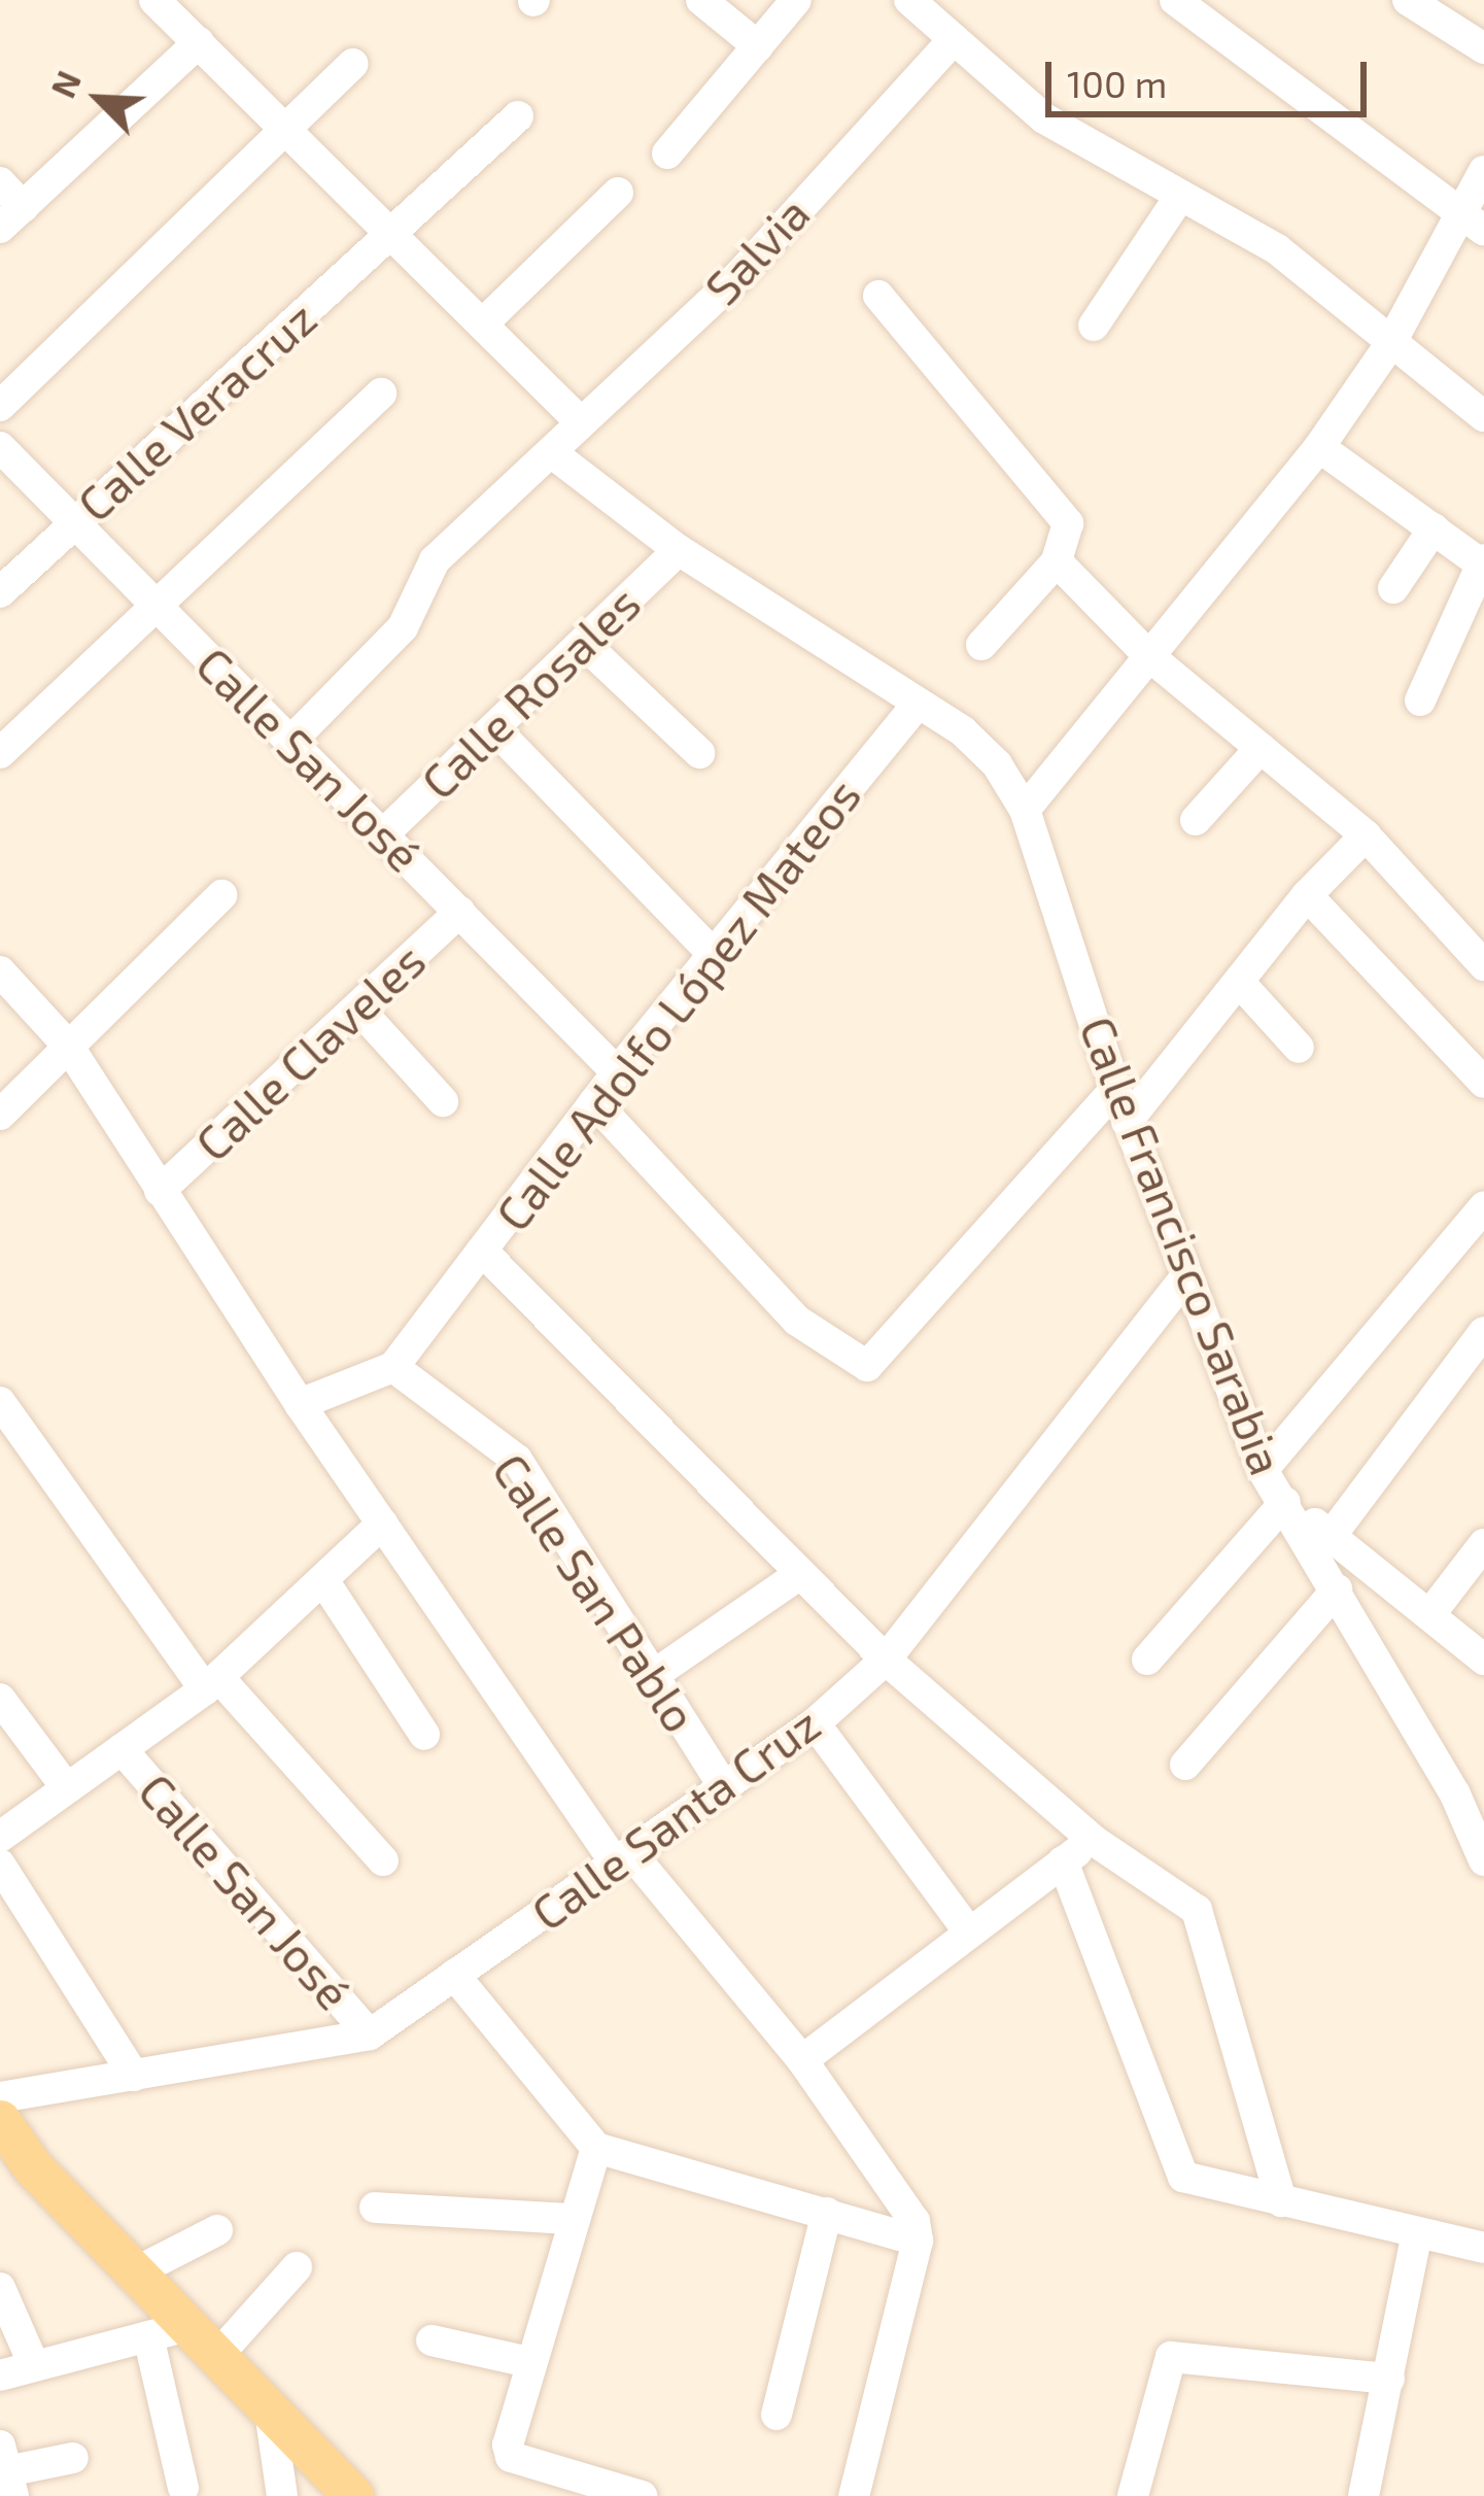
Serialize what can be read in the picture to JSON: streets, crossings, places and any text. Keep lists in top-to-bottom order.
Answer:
{
  "streets": {
    "street": [
      "Salvia",
      "Calle Veracruz",
      "Calle Rosales",
      "Calle San José",
      "Calle Adolfo López Mateos",
      "Calle Claveles",
      "Calle Francisco Sarabia",
      "Calle San Pablo",
      "Calle Santa Cruz"
    ]
  },
  "crossings": [
    ["Salvia", "Calle San José"],
    ["Calle Veracruz", "Calle San José"],
    ["Calle Rosales", "Calle San José"],
    ["Calle San José", "Calle Adolfo López Mateos"],
    ["Calle San José", "Calle Claveles"],
    ["Calle San José", "Calle Santa Cruz"],
    ["Calle Adolfo López Mateos", "Calle Francisco Sarabia"],
    ["Calle Adolfo López Mateos", "Calle San Pablo"],
    ["Calle Francisco Sarabia", "Calle Santa Cruz"],
    ["Calle San Pablo", "Calle Santa Cruz"]
  ],
  "scale_bar": "100 m",
  "north": "top left"
}
